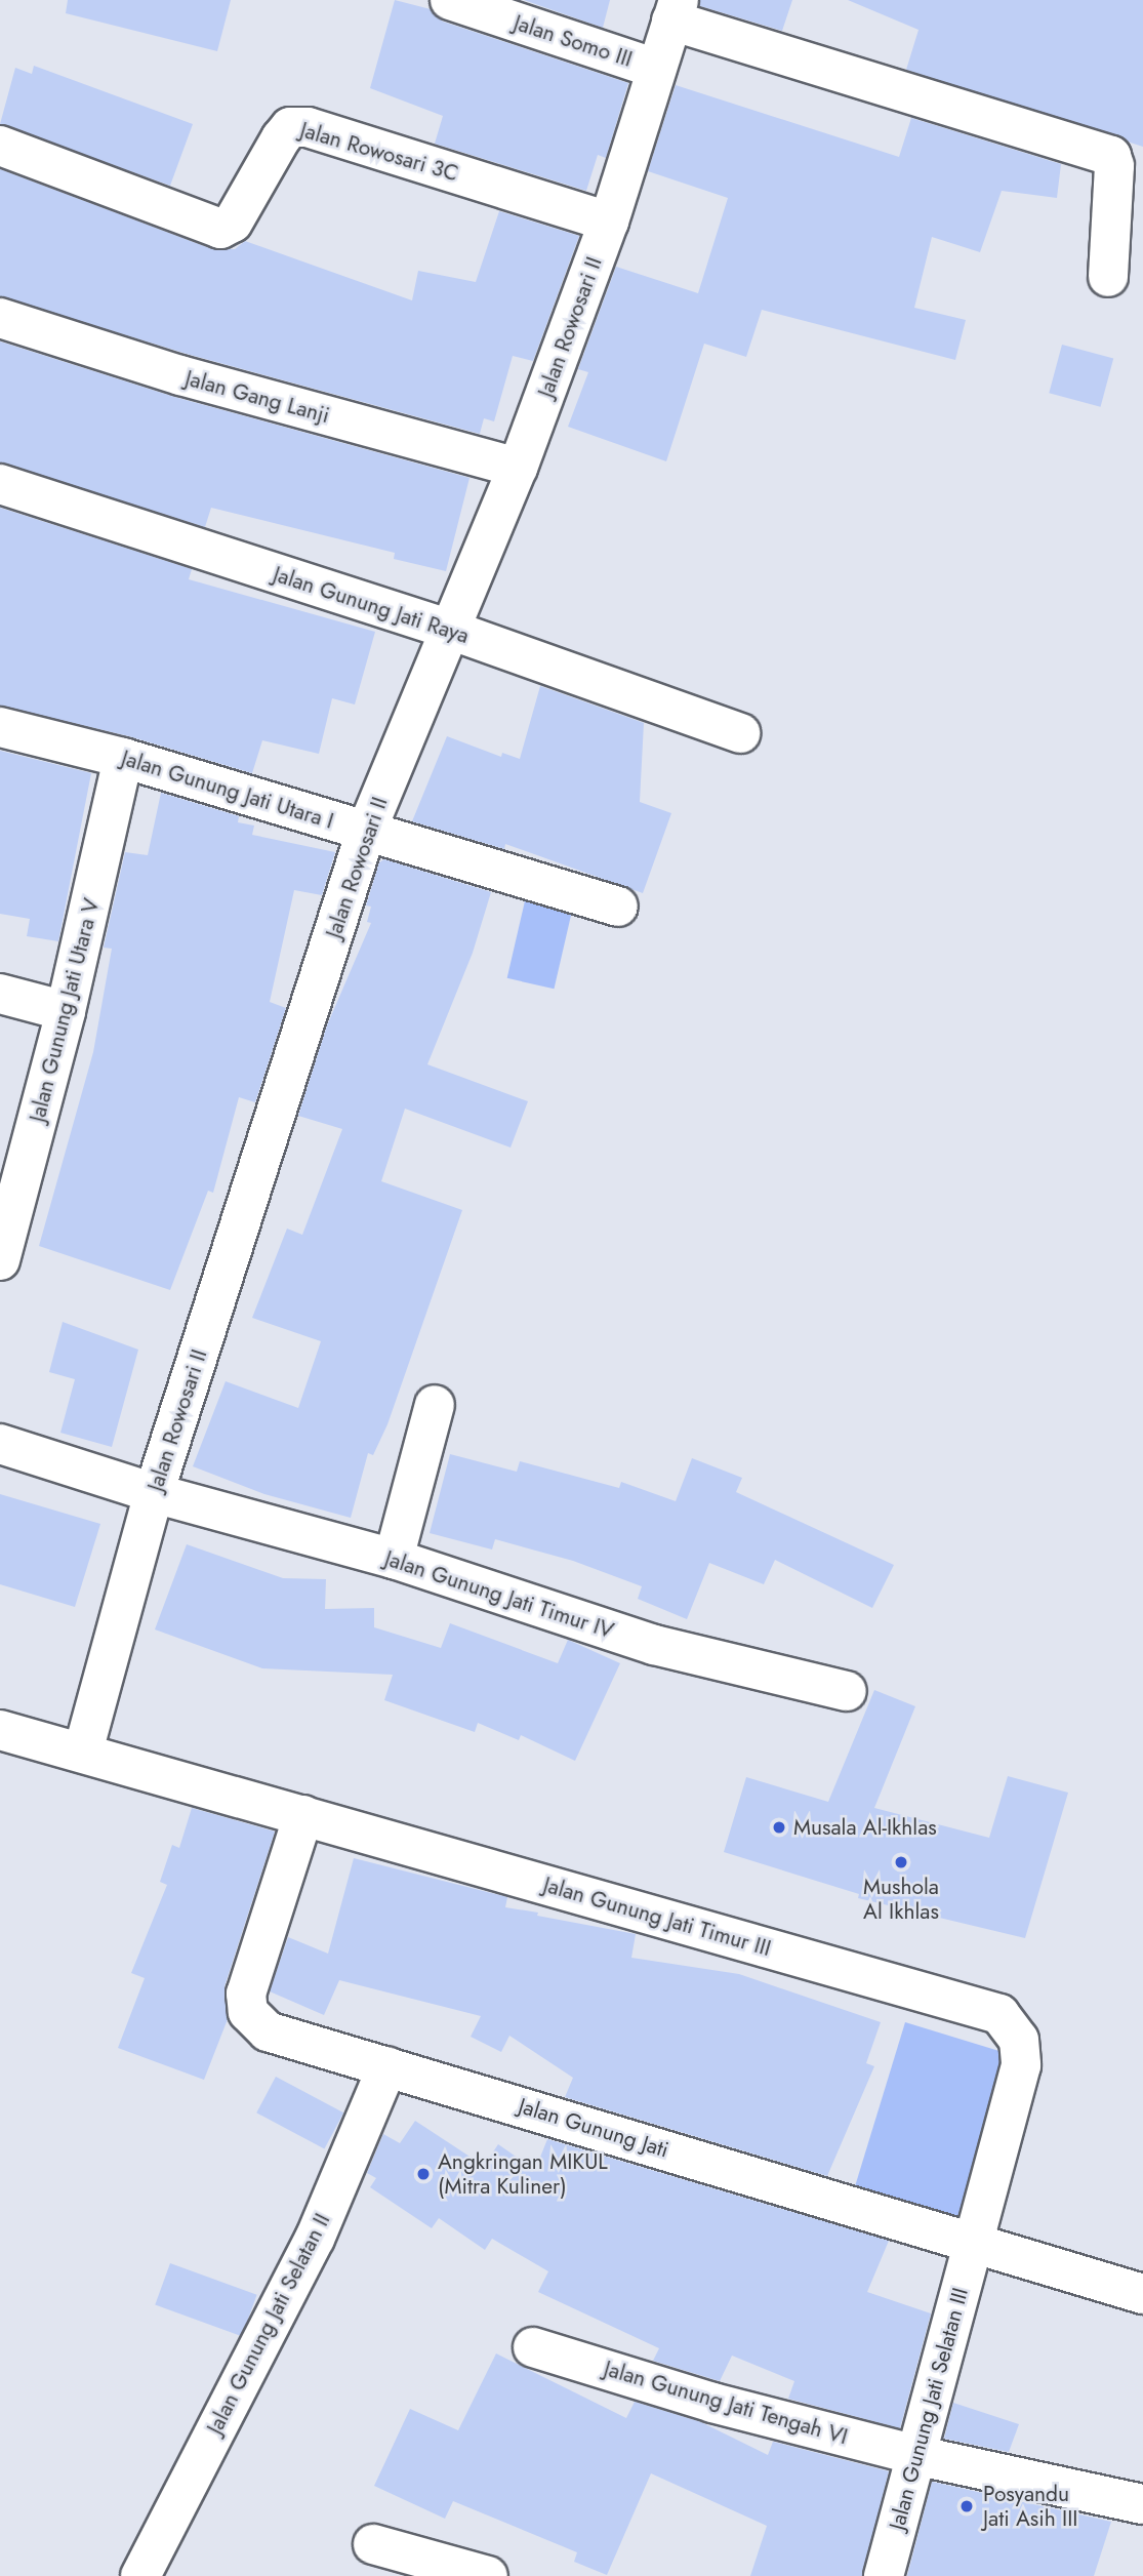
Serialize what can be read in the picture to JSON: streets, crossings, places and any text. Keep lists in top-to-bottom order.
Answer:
{
  "streets": {
    "street": [
      "Jalan Somo III",
      "Jalan Rowosari 3C",
      "Jalan Rowosari II",
      "Jalan Gang Lanji",
      "Jalan Gunung Jati Raya",
      "Jalan Gunung Jati Utara I",
      "Jalan Gunung Jati Utara V",
      "Jalan Gunung Jati Timur IV",
      "Jalan Gunung Jati Timur III",
      "Jalan Gunung Jati",
      "Jalan Gunung Jati Selatan II",
      "Jalan Gunung Jati Tengah VI",
      "Jalan Gunung Jati Selatan III"
    ]
  },
  "crossings": [
    ["Jalan Somo III", "Jalan Rowosari II"],
    ["Jalan Rowosari 3C", "Jalan Rowosari II"],
    ["Jalan Rowosari II", "Jalan Gang Lanji"],
    ["Jalan Rowosari II", "Jalan Gunung Jati Raya"],
    ["Jalan Rowosari II", "Jalan Gunung Jati Utara I"],
    ["Jalan Rowosari II", "Jalan Gunung Jati Timur IV"],
    ["Jalan Rowosari II", "Jalan Gunung Jati Timur III"],
    ["Jalan Gunung Jati Utara I", "Jalan Gunung Jati Utara V"],
    ["Jalan Gunung Jati Timur III", "Jalan Gunung Jati"],
    ["Jalan Gunung Jati Timur III", "Jalan Gunung Jati Selatan III"],
    ["Jalan Gunung Jati", "Jalan Gunung Jati Selatan II"],
    ["Jalan Gunung Jati", "Jalan Gunung Jati Selatan III"],
    ["Jalan Gunung Jati Tengah VI", "Jalan Gunung Jati Selatan III"]
  ],
  "places": [
    "Musala Al-Ikhlas",
    "Mushola Al Ikhlas",
    "Angkringan MIKUL (Mitra Kuliner)",
    "Posyandu Jati Asih III"
  ]
}
